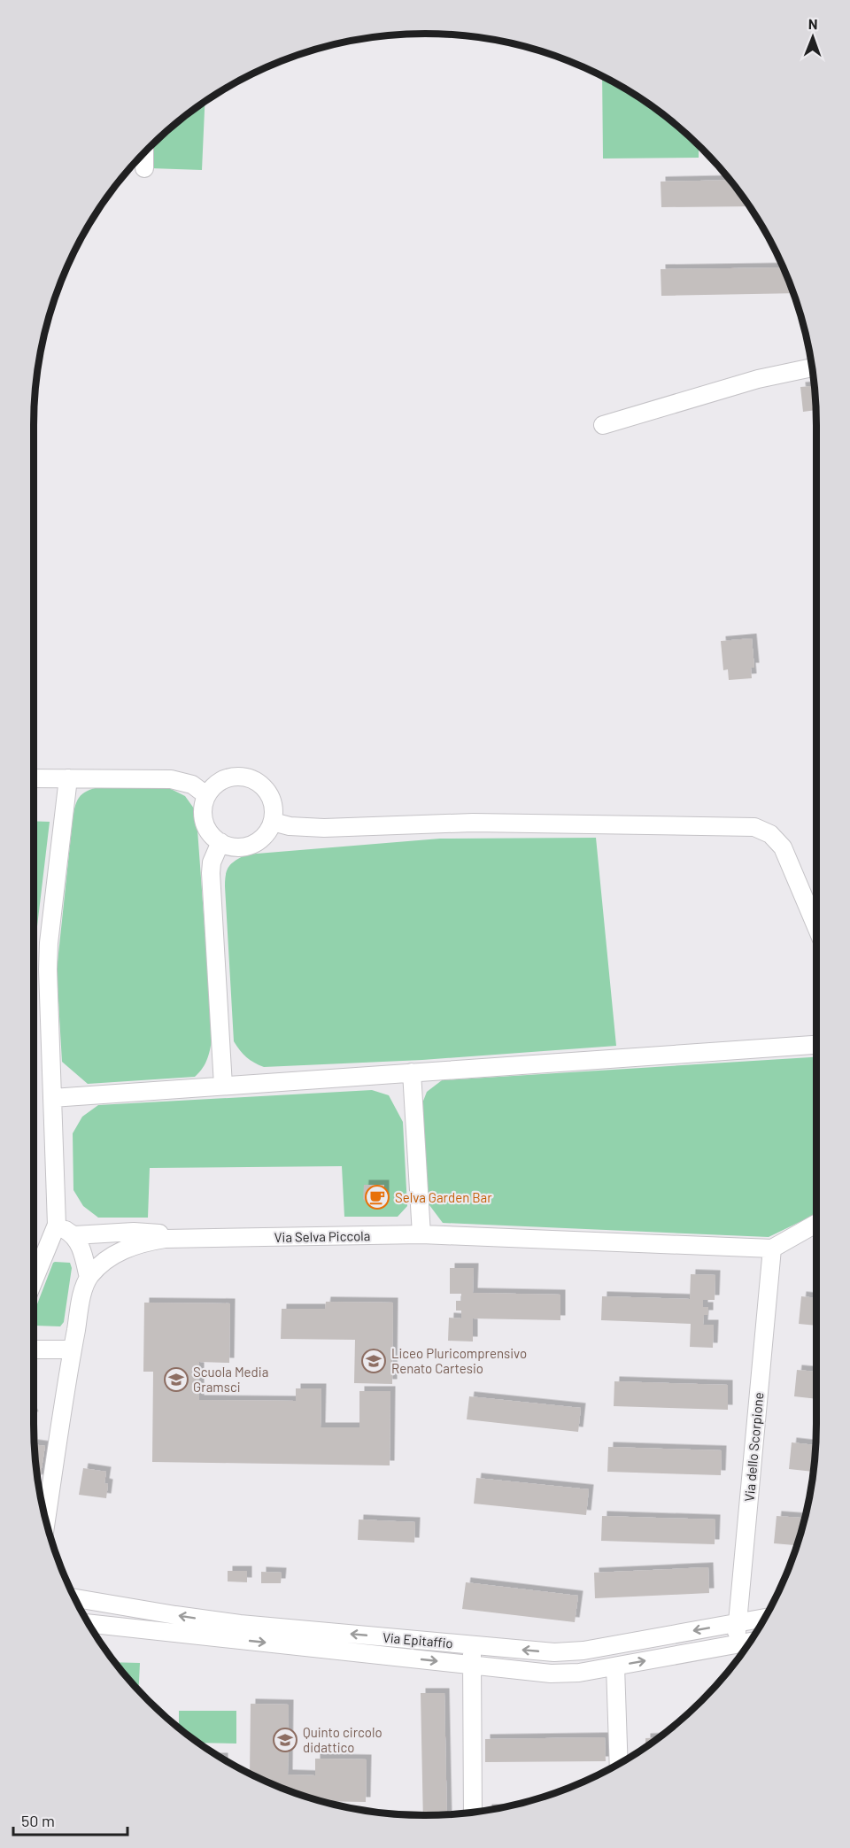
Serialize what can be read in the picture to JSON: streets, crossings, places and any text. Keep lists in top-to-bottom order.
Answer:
{
  "streets": {
    "street": ["Via Selva Piccola", "Via dello Scorpione", "Via Epitaffio"]
  },
  "crossings": [
    ["Via Selva Piccola", "Via dello Scorpione"],
    ["Via dello Scorpione", "Via Epitaffio"]
  ],
  "places": {
    "cafe": ["Selva Garden Bar"],
    "school or university": ["Liceo Pluricomprensivo Renato Cartesio", "Scuola Media Gramsci", "Quinto circolo didattico"]
  },
  "scale_bar": "50 m",
  "north": "top"
}
